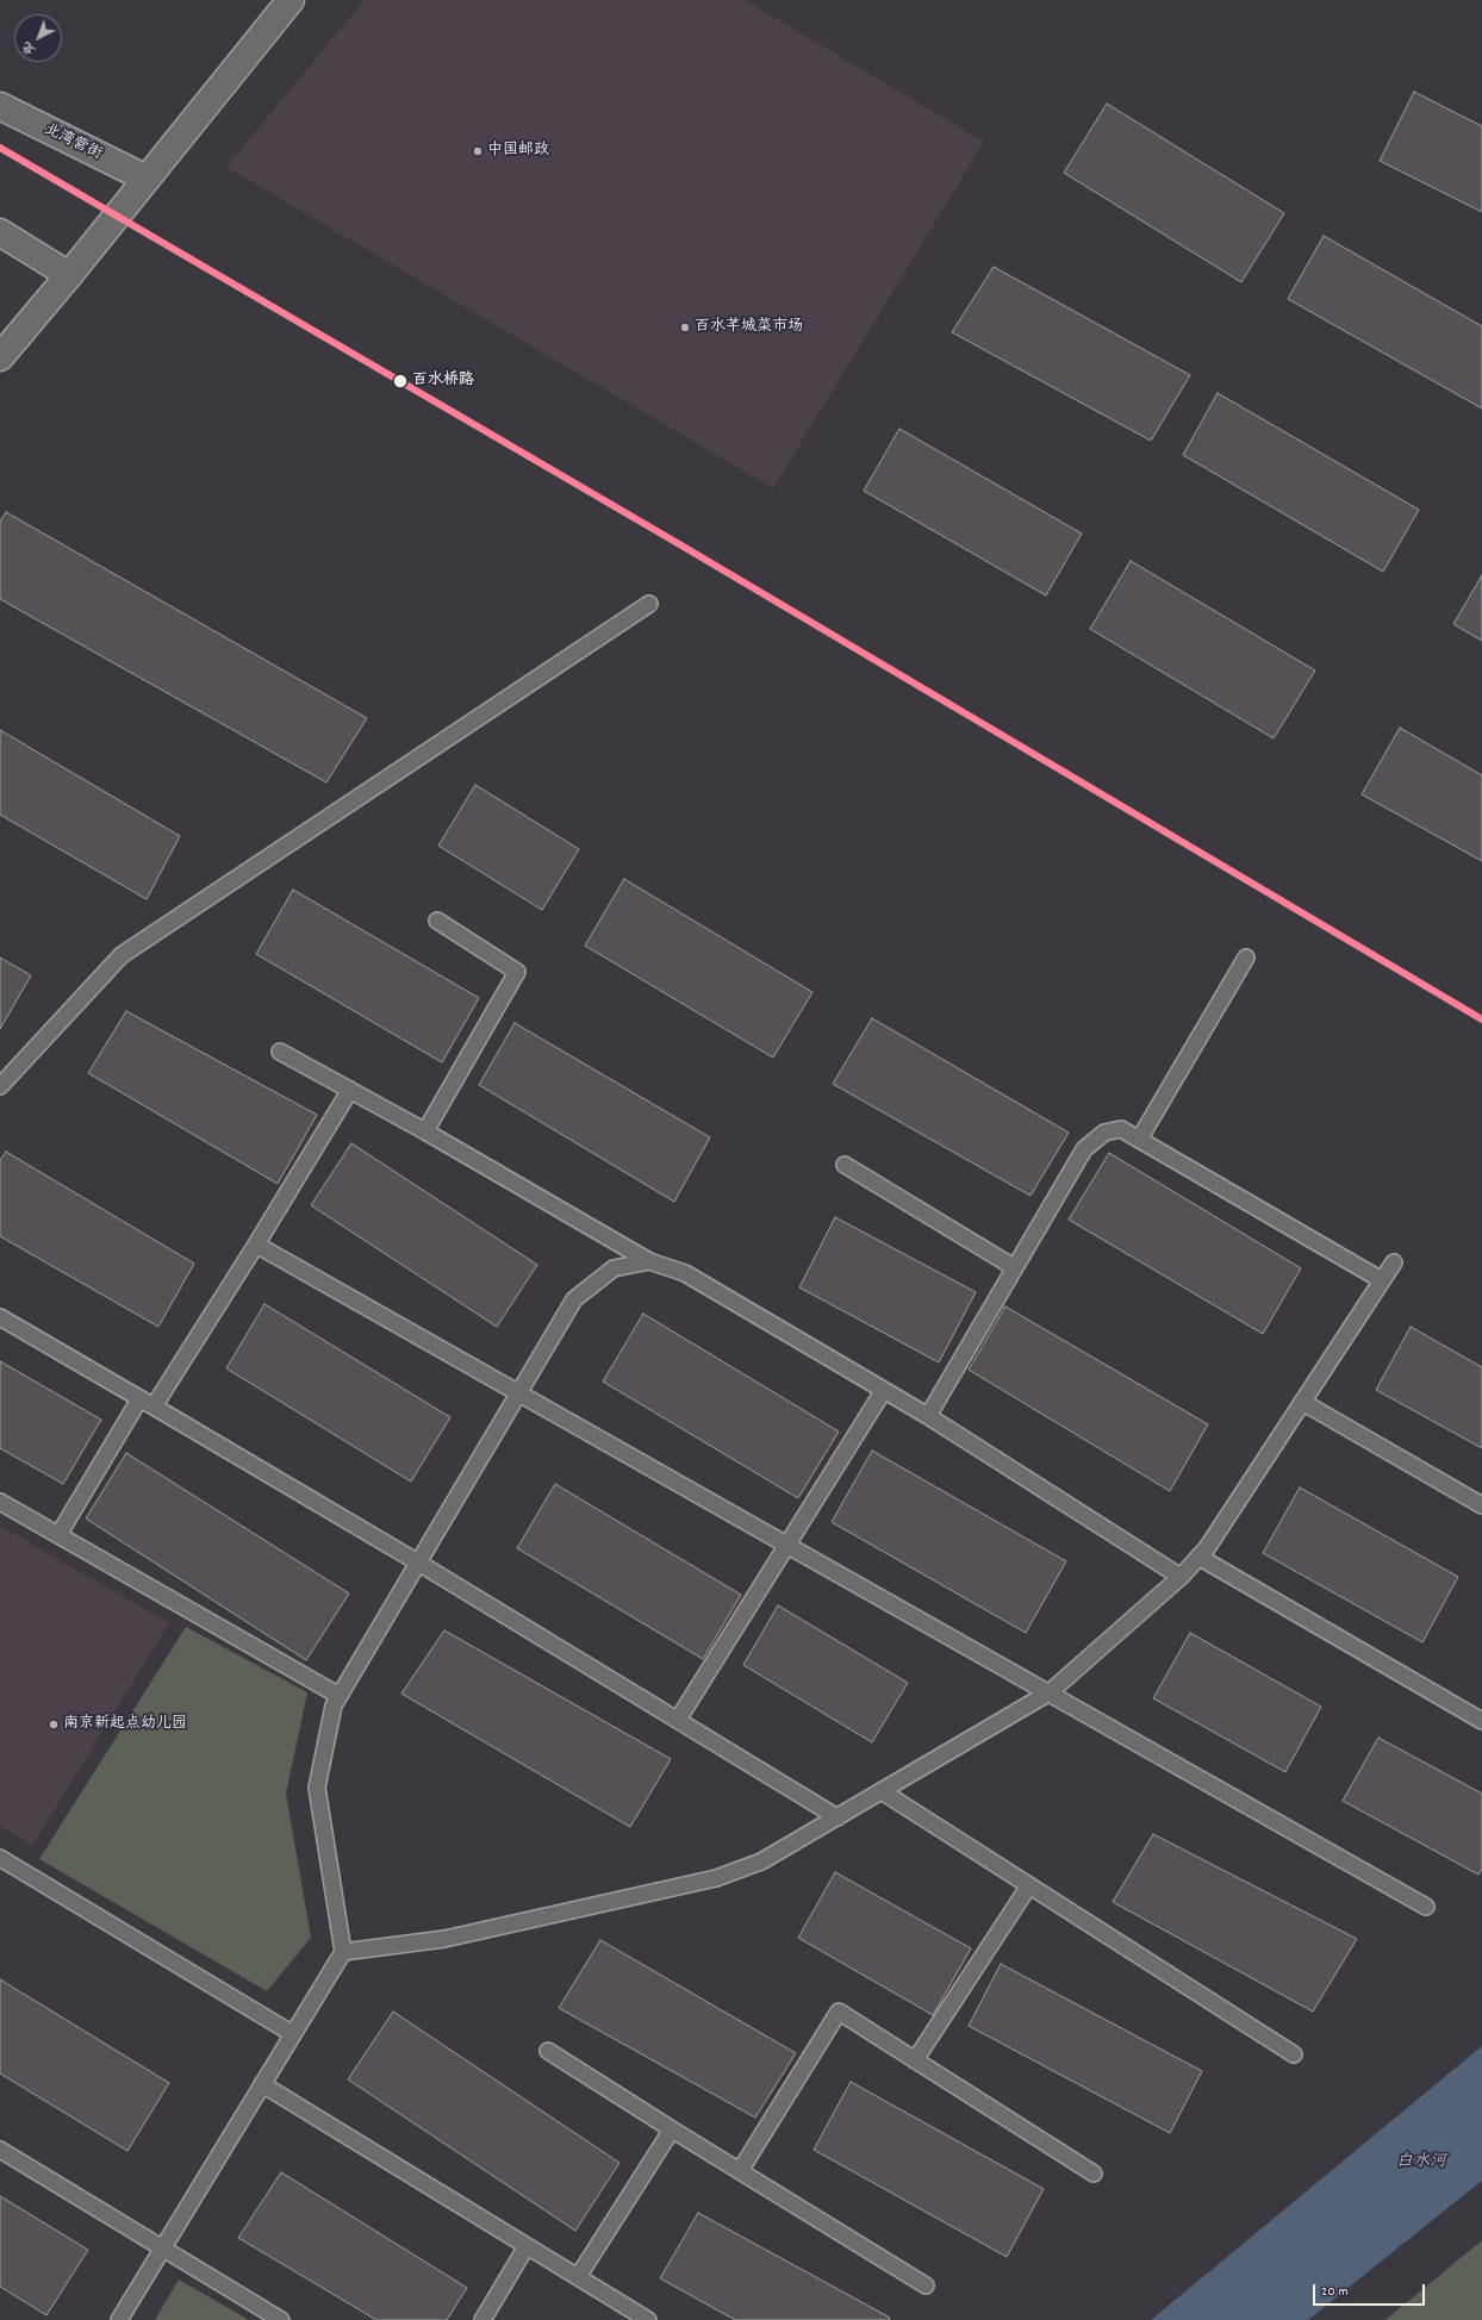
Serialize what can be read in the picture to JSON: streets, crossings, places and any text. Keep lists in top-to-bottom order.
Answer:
{
  "streets": {
    "street": ["北湾营街"]
  },
  "water": ["白水河"],
  "places": [
    "中国邮政",
    "百水芊城菜市场",
    "百水桥路",
    "南京新起点幼儿园"
  ],
  "scale_bar": "20 m",
  "north": "bottom left"
}
